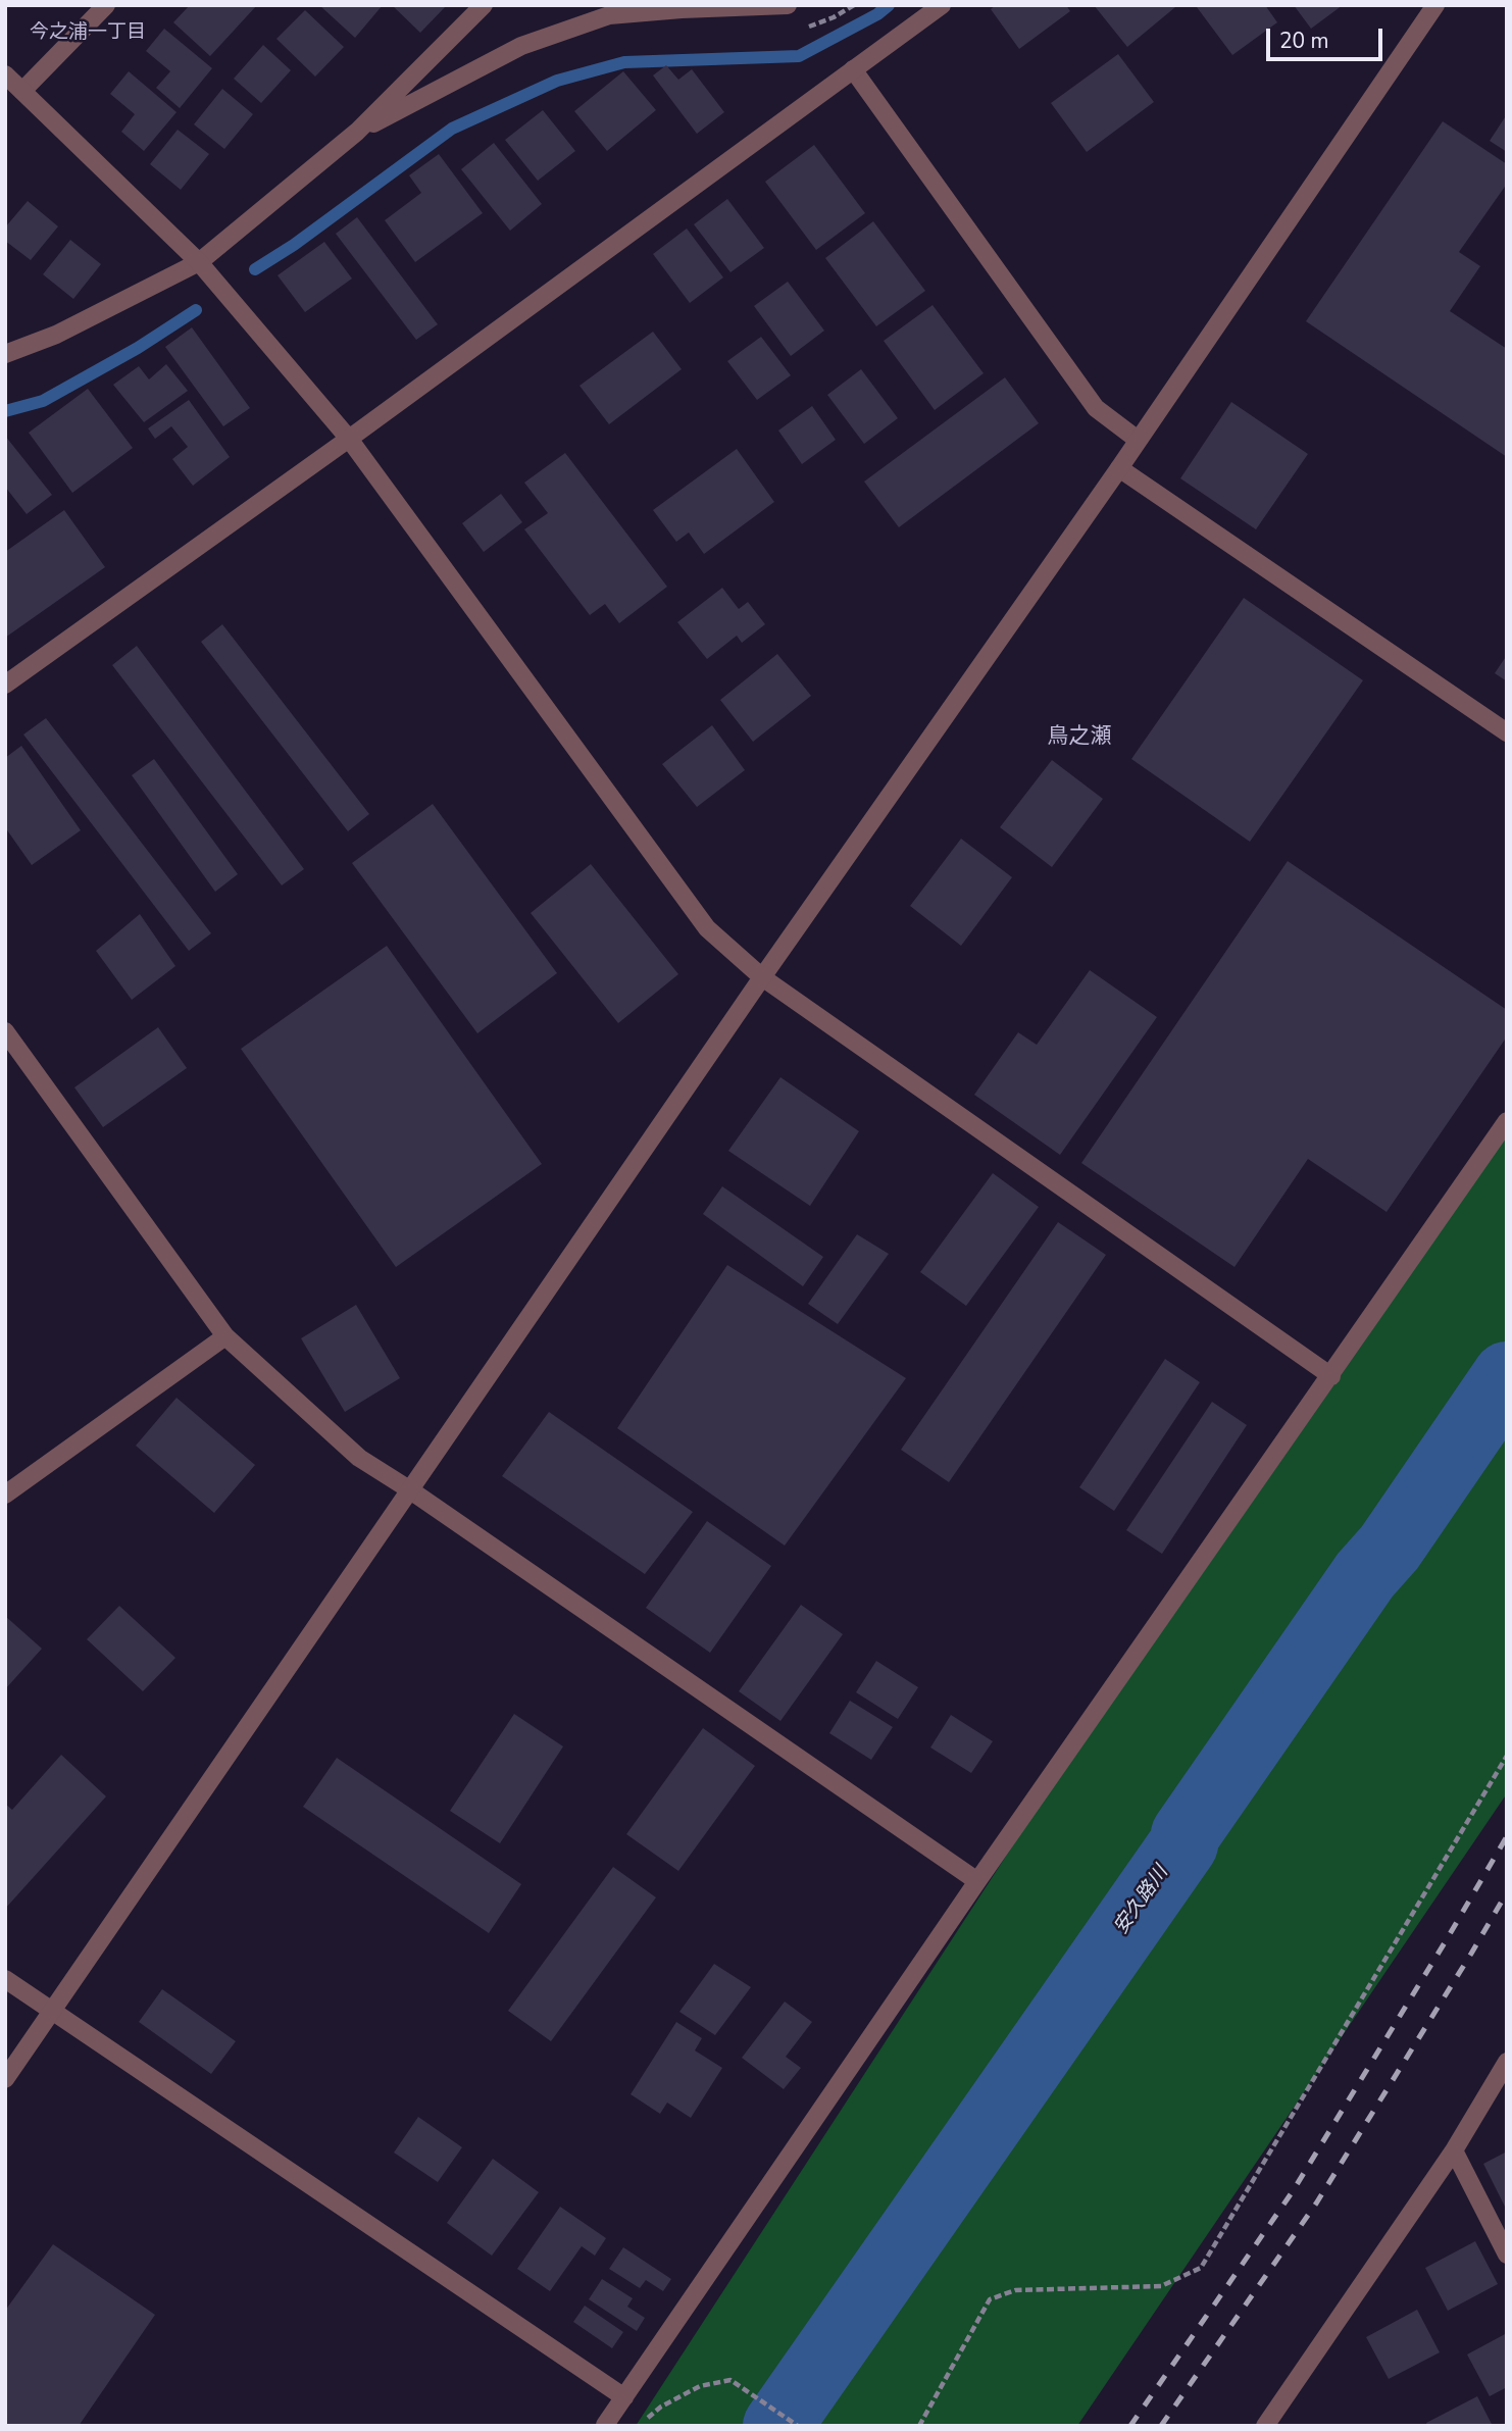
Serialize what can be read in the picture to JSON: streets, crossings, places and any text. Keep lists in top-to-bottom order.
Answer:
{
  "districts": ["今之浦一丁目", "鳥之瀬"],
  "water": ["安久路川"],
  "scale_bar": "20 m"
}
